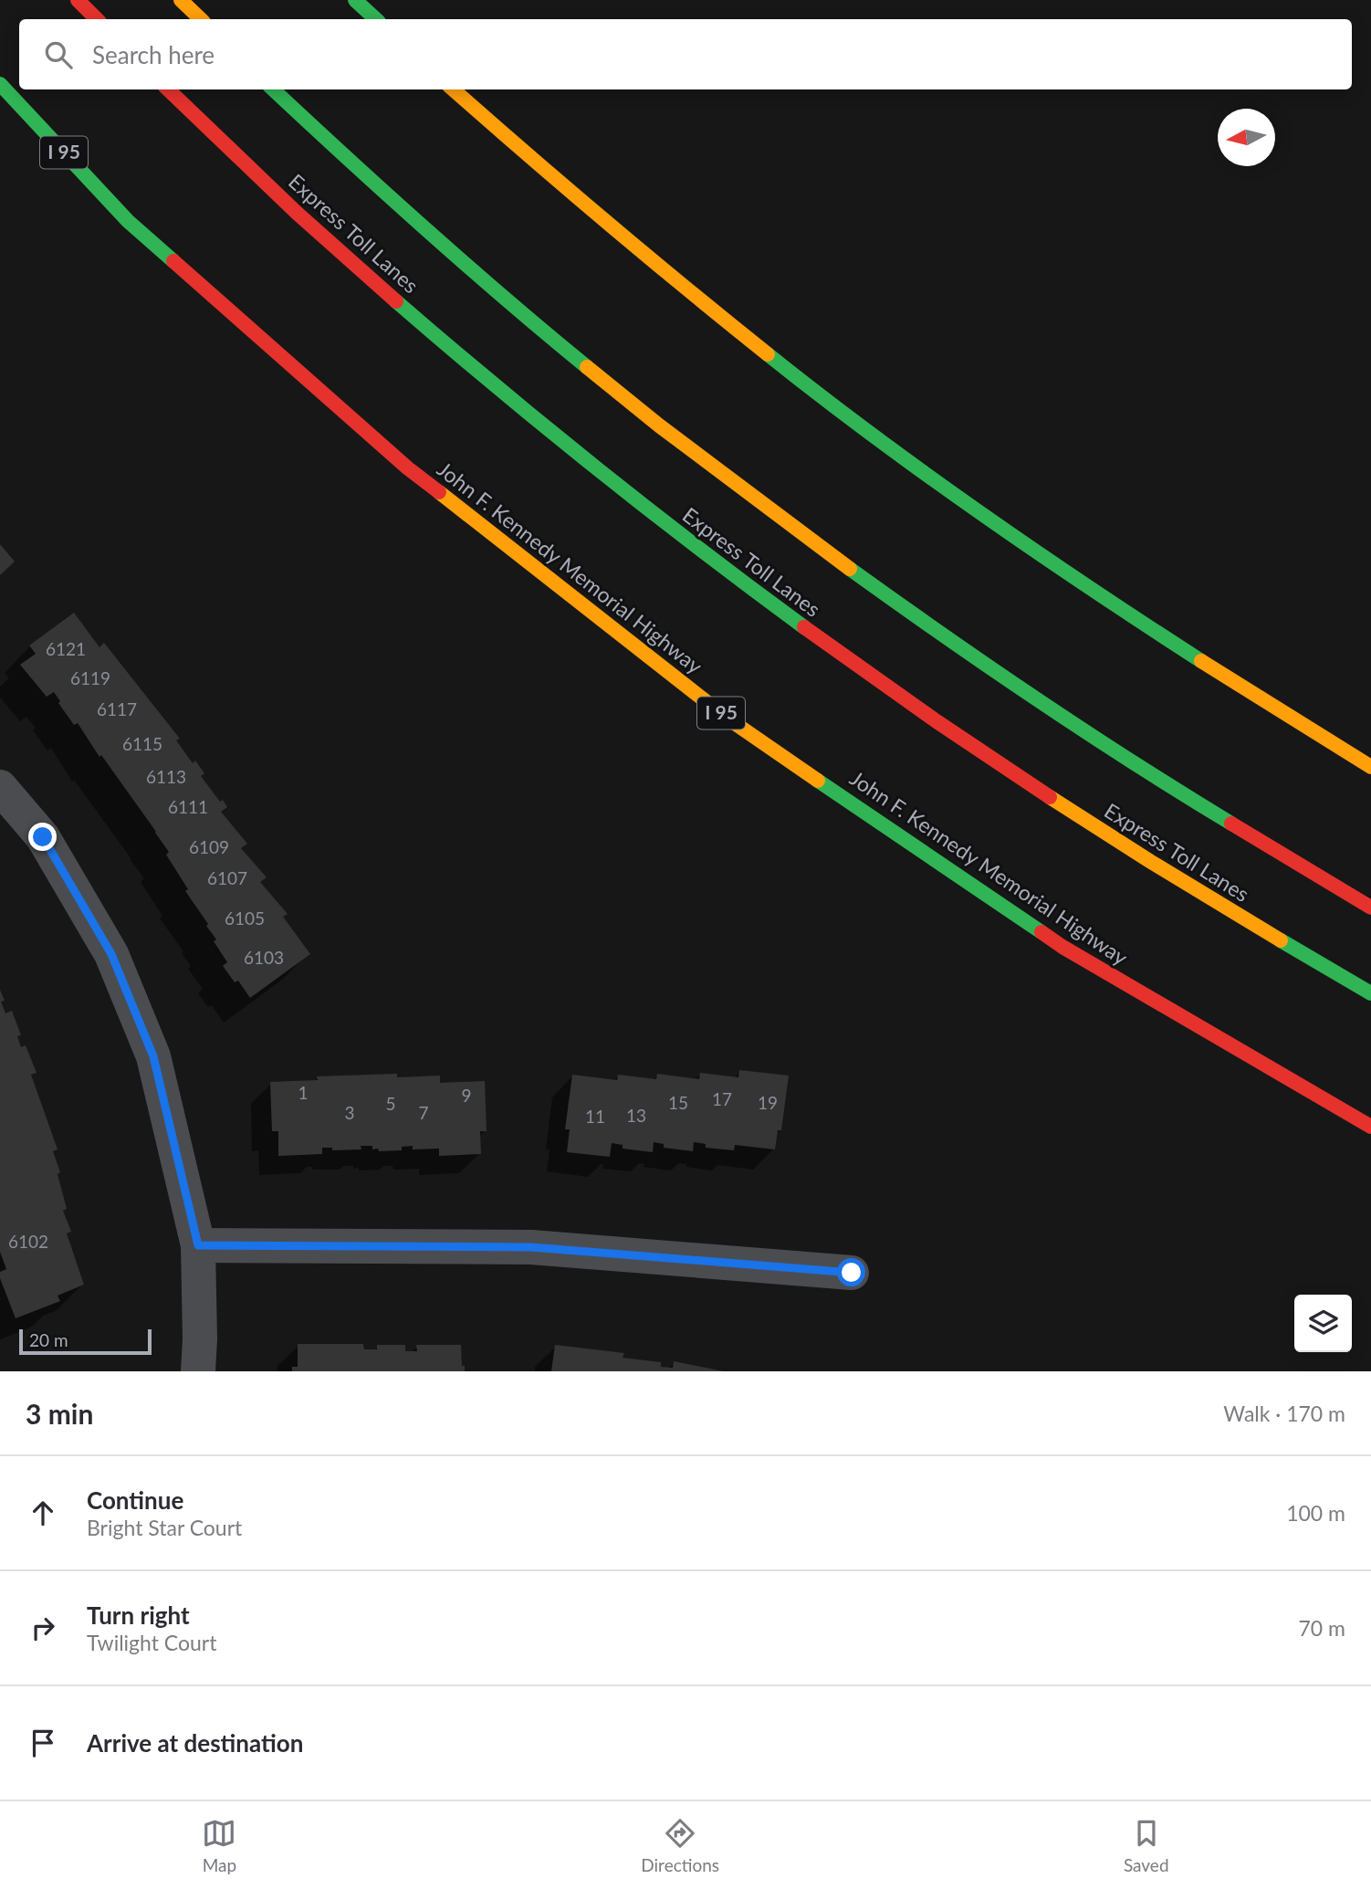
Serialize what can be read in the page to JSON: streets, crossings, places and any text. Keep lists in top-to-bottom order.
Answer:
{
  "streets": {
    "highway": ["I 95", "Express Toll Lanes", "John F. Kennedy Memorial Highway"]
  },
  "house_numbers": [
    "6121",
    "6119",
    "6117",
    "6115",
    "6113",
    "6111",
    "6109",
    "6107",
    "6105",
    "6103",
    "1",
    "9",
    "17",
    "15",
    "19",
    "5",
    "3",
    "7",
    "13",
    "11",
    "6102"
  ],
  "scale_bar": "20 m",
  "north": "left",
  "page": {
    "search": "Search here",
    "scale": "20 m",
    "heading": ["3 min", "Walk · 170 m"],
    "list": [
      ["Continue", "Bright Star Court", "100 m"],
      ["Turn right", "Twilight Court", "70 m"],
      "Arrive at destination"
    ],
    "nav": ["Map", "Directions", "Saved"]
  }
}
